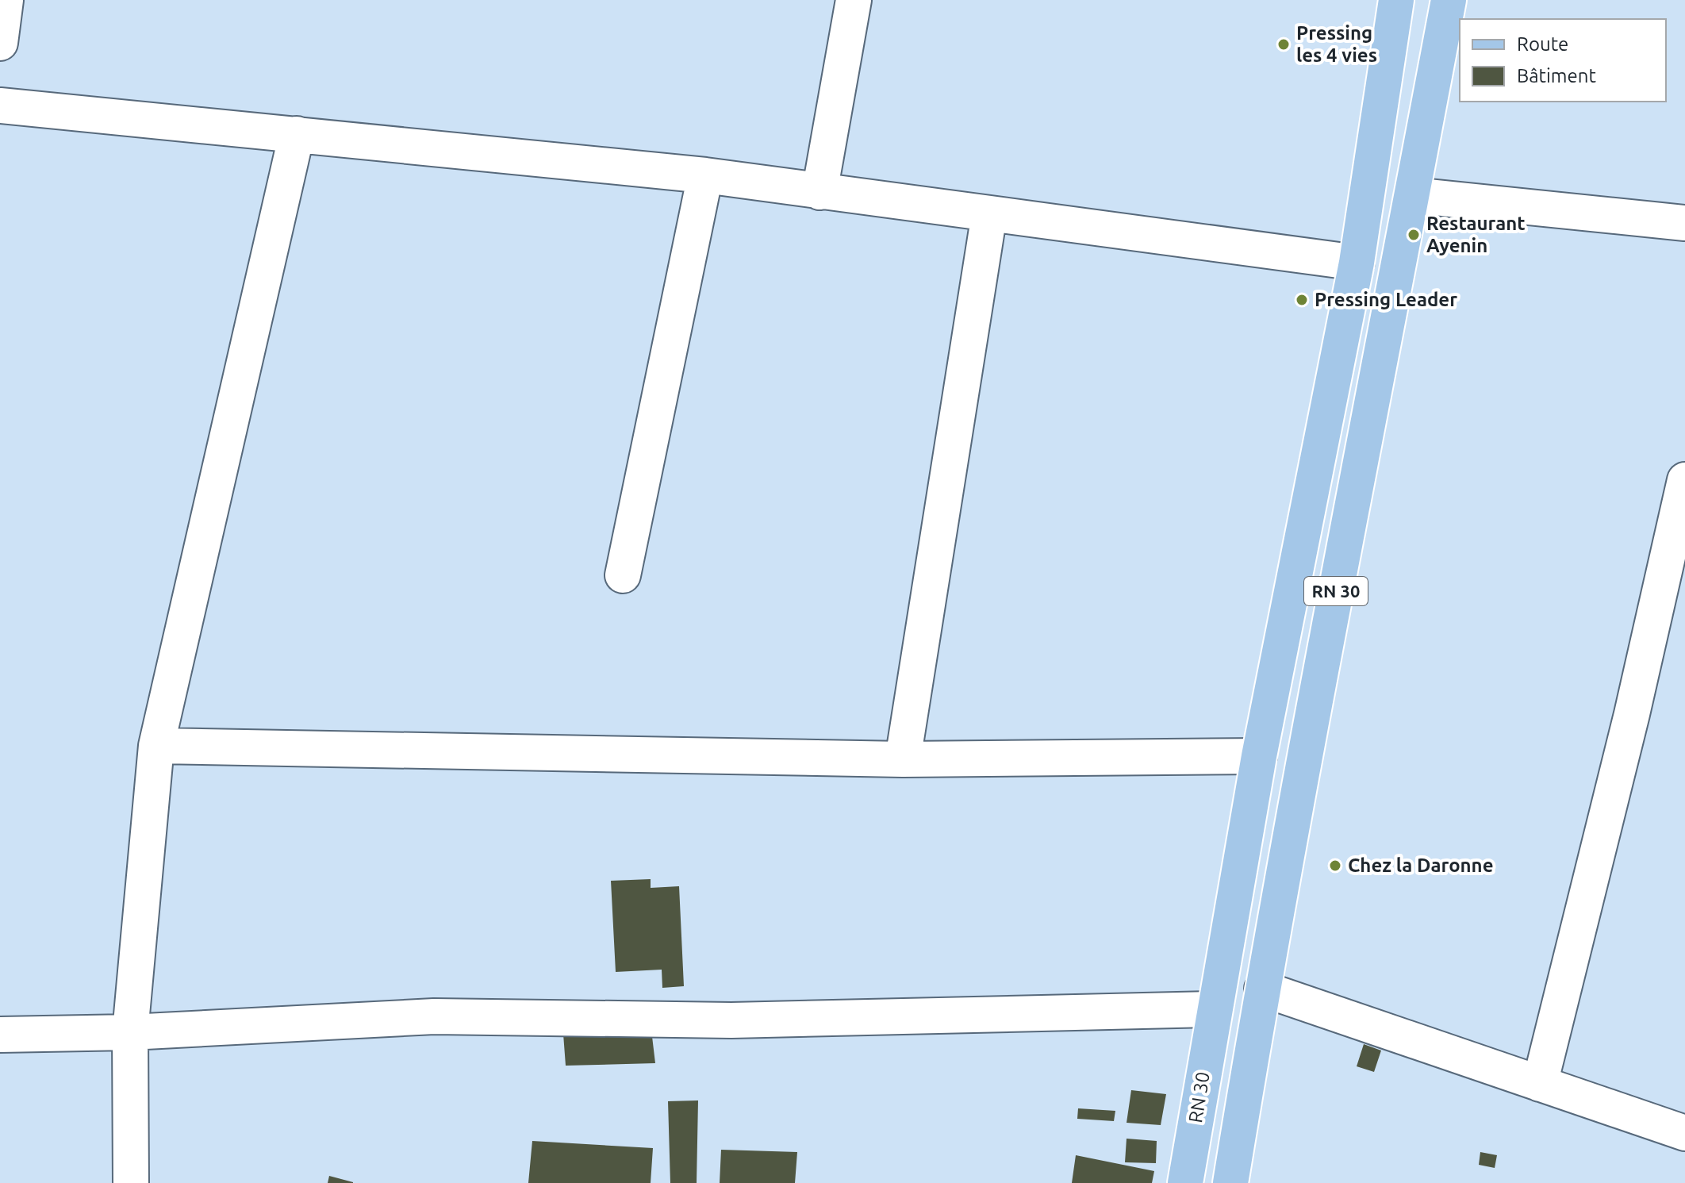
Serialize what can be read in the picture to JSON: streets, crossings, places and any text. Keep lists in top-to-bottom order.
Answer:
{
  "streets": {
    "main road": ["RN 30"]
  },
  "places": [
    "Pressing les 4 vies",
    "Restaurant Ayenin",
    "Pressing Leader",
    "Chez la Daronne"
  ],
  "legend": ["Route", "Bâtiment"]
}
